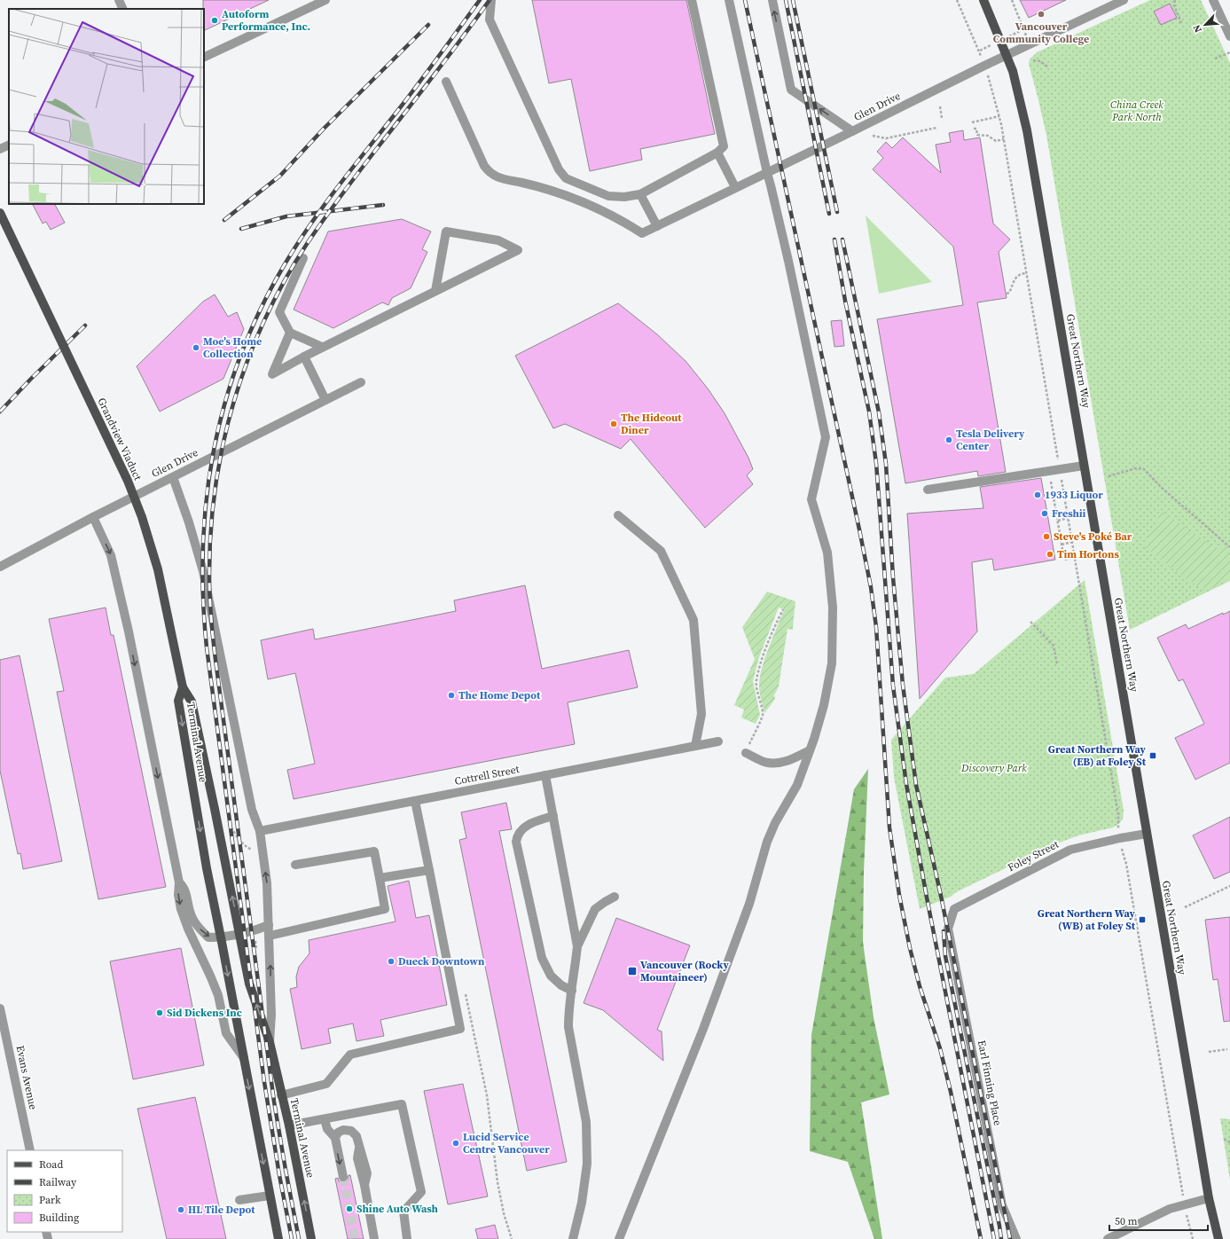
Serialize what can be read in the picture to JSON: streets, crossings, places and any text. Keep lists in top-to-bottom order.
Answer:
{
  "streets": {
    "main road": ["Great Northern Way", "Grandview Viaduct", "Terminal Avenue"],
    "street": [
      "Glen Drive",
      "Cottrell Street",
      "Foley Street",
      "Evans Avenue",
      "Earl Finning Place"
    ]
  },
  "crossings": [
    ["Glen Drive", "Great Northern Way"],
    ["Glen Drive", "Terminal Avenue"],
    ["Great Northern Way", "Foley Street"],
    ["Grandview Viaduct", "Terminal Avenue"],
    ["Terminal Avenue", "Cottrell Street"],
    ["Foley Street", "Earl Finning Place"]
  ],
  "parks": ["China Creek Park North", "Discovery Park"],
  "places": {
    "other": [
      "Vancouver Community College",
      "Autoform Performance, Inc.",
      "Moe's Home Collection",
      "The Hideout Diner",
      "Tesla Delivery Center",
      "1933 Liquor",
      "Freshii",
      "Steve's Poké Bar",
      "Tim Hortons",
      "The Home Depot",
      "Dueck Downtown",
      "Sid Dickens Inc",
      "Lucid Service Centre Vancouver",
      "Shine Auto Wash",
      "HL Tile Depot"
    ],
    "transit": ["Great Northern Way (EB) at Foley St", "Great Northern Way (WB) at Foley St", "Vancouver (Rocky Mountaineer)"]
  },
  "legend": [
    "Road",
    "Railway",
    "Park",
    "Building"
  ],
  "scale_bar": "50 m",
  "north": "bottom left"
}
